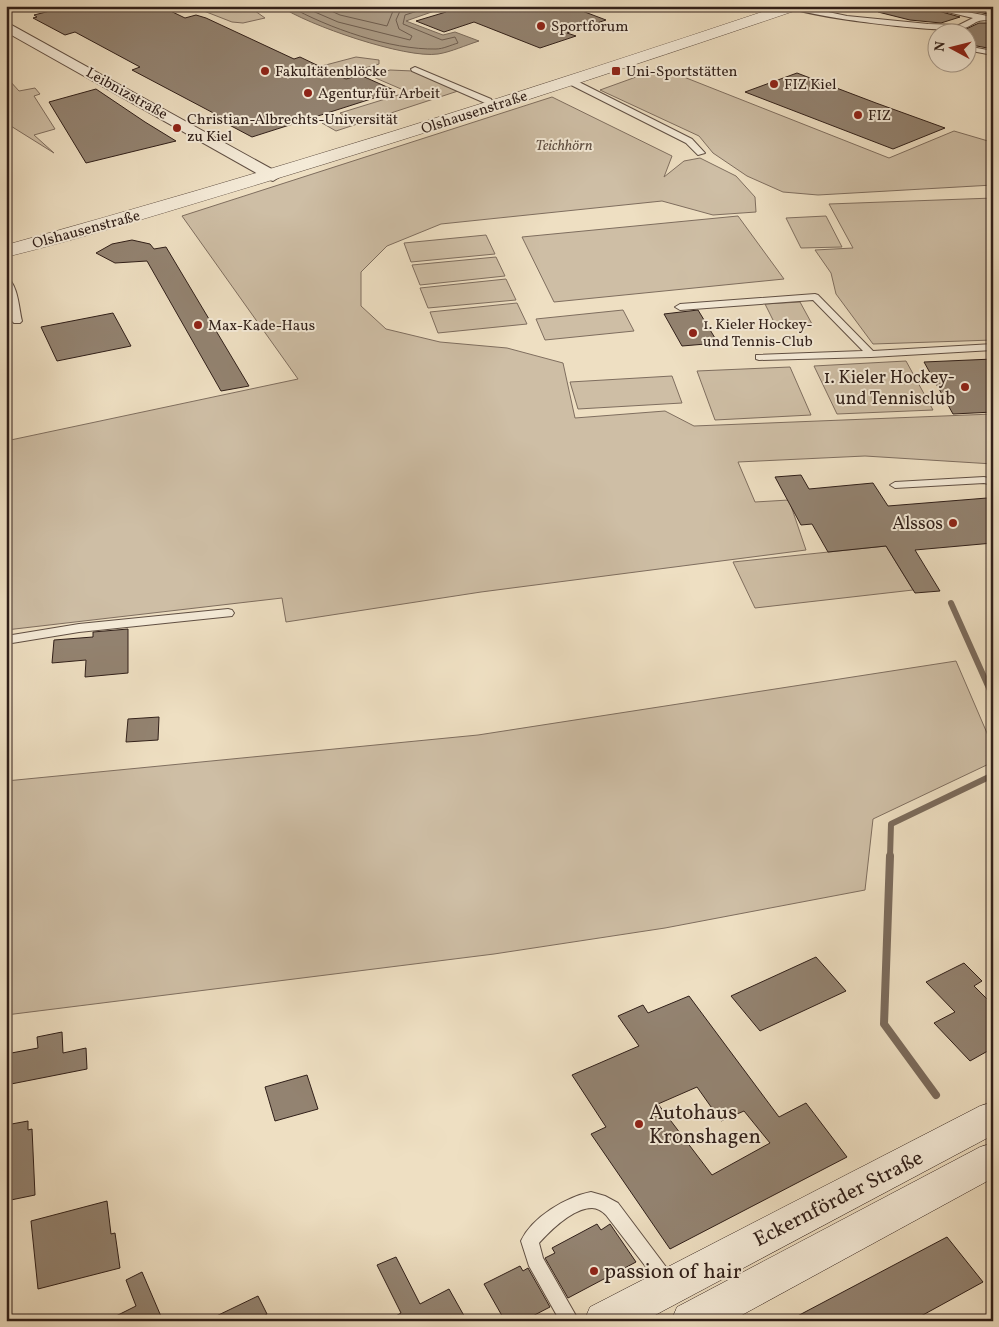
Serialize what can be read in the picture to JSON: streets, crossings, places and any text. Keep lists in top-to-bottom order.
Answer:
{
  "streets": {
    "street": ["Leibnizstraße", "Olshausenstraße", "Eckernförder Straße"]
  },
  "crossings": [
    ["Leibnizstraße", "Olshausenstraße"]
  ],
  "parks": ["Teichhörn"],
  "places": {
    "other": [
      "Sportforum",
      "Fakultätenblöcke",
      "FIZ Kiel",
      "Agentur für Arbeit",
      "FIZ",
      "Christian-Albrechts-Universität zu Kiel",
      "Max-Kade-Haus",
      "1. Kieler Hockey- und Tennis-Club",
      "1. Kieler Hockey- und Tennisclub",
      "Alssos",
      "Autohaus Kronshagen",
      "passion of hair"
    ],
    "transit": ["Uni-Sportstätten"]
  },
  "north": "left"
}
